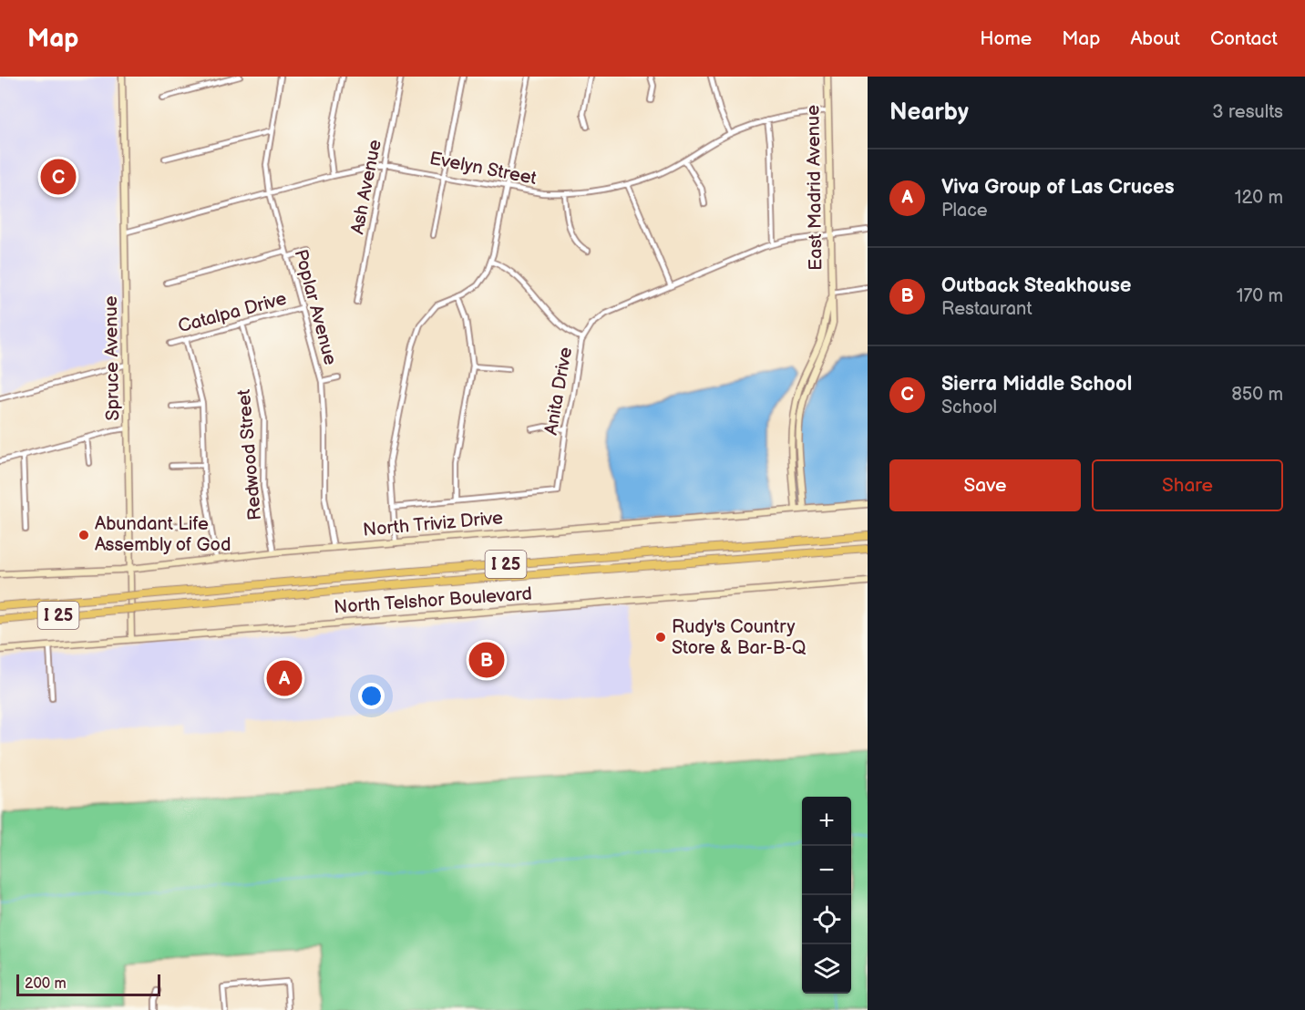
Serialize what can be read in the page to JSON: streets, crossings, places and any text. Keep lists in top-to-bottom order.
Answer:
{
  "streets": {
    "highway": ["I 25"],
    "street": [
      "Evelyn Street",
      "Ash Avenue",
      "East Madrid Avenue",
      "Poplar Avenue",
      "Catalpa Drive",
      "Spruce Avenue",
      "Anita Drive",
      "Redwood Street",
      "North Triviz Drive",
      "North Telshor Boulevard"
    ]
  },
  "crossings": [
    ["Evelyn Street", "Ash Avenue"],
    ["Evelyn Street", "East Madrid Avenue"],
    ["Evelyn Street", "Poplar Avenue"],
    ["Evelyn Street", "Spruce Avenue"],
    ["East Madrid Avenue", "Anita Drive"],
    ["East Madrid Avenue", "North Triviz Drive"],
    ["Poplar Avenue", "Catalpa Drive"],
    ["Poplar Avenue", "North Triviz Drive"],
    ["Catalpa Drive", "Redwood Street"],
    ["Spruce Avenue", "North Triviz Drive"],
    ["Spruce Avenue", "North Telshor Boulevard"],
    ["Redwood Street", "North Triviz Drive"]
  ],
  "places": ["Abundant Life Assembly of God", "Rudy's Country Store & Bar-B-Q"],
  "scale_bar": "200 m",
  "page": {
    "header": "Map",
    "nav": [
      "Home",
      "Map",
      "About",
      "Contact"
    ],
    "heading": ["Nearby", "3 results"],
    "list": [
      {
        "mark": "A",
        "name": "Viva Group of Las Cruces",
        "note": "Place",
        "value": "120 m"
      },
      {
        "mark": "B",
        "name": "Outback Steakhouse",
        "note": "Restaurant",
        "value": "170 m"
      },
      {
        "mark": "C",
        "name": "Sierra Middle School",
        "note": "School",
        "value": "850 m"
      }
    ],
    "pins": ["C", "B", "A"],
    "buttons": ["Save", "Share"],
    "map_buttons": ["+", "−"],
    "scale": "200 m"
  }
}
